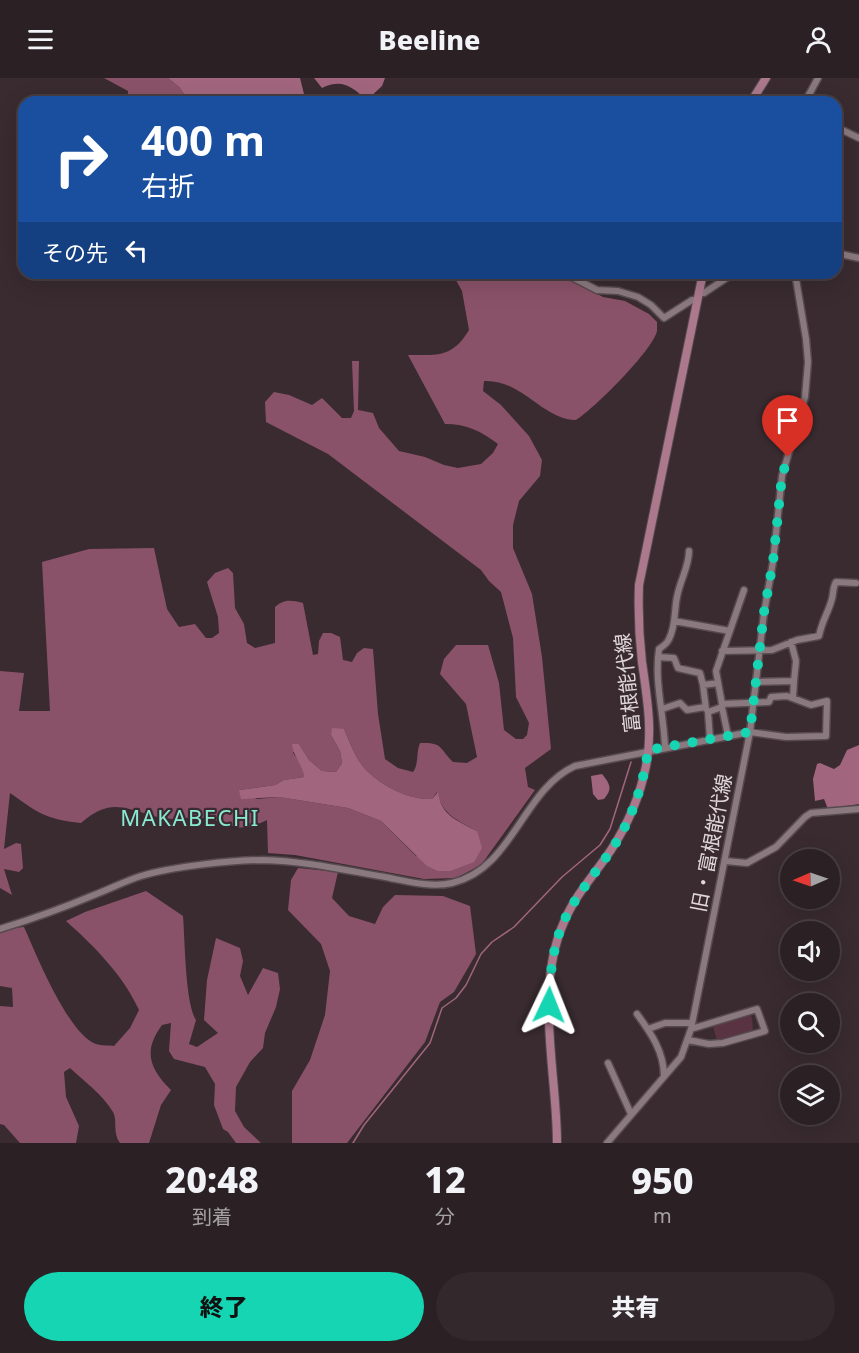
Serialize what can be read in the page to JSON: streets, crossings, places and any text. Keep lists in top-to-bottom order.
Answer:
{
  "streets": {
    "main road": ["富根能代線"],
    "street": ["旧・富根能代線"]
  },
  "districts": ["MAKABECHI"],
  "north": "left",
  "page": {
    "header": "Beeline",
    "turn": ["400 m", "右折"],
    "then": "その先",
    "eta": [
      "20:48",
      "到着",
      "12",
      "分",
      "950",
      "m"
    ],
    "buttons": ["終了", "共有"]
  }
}
